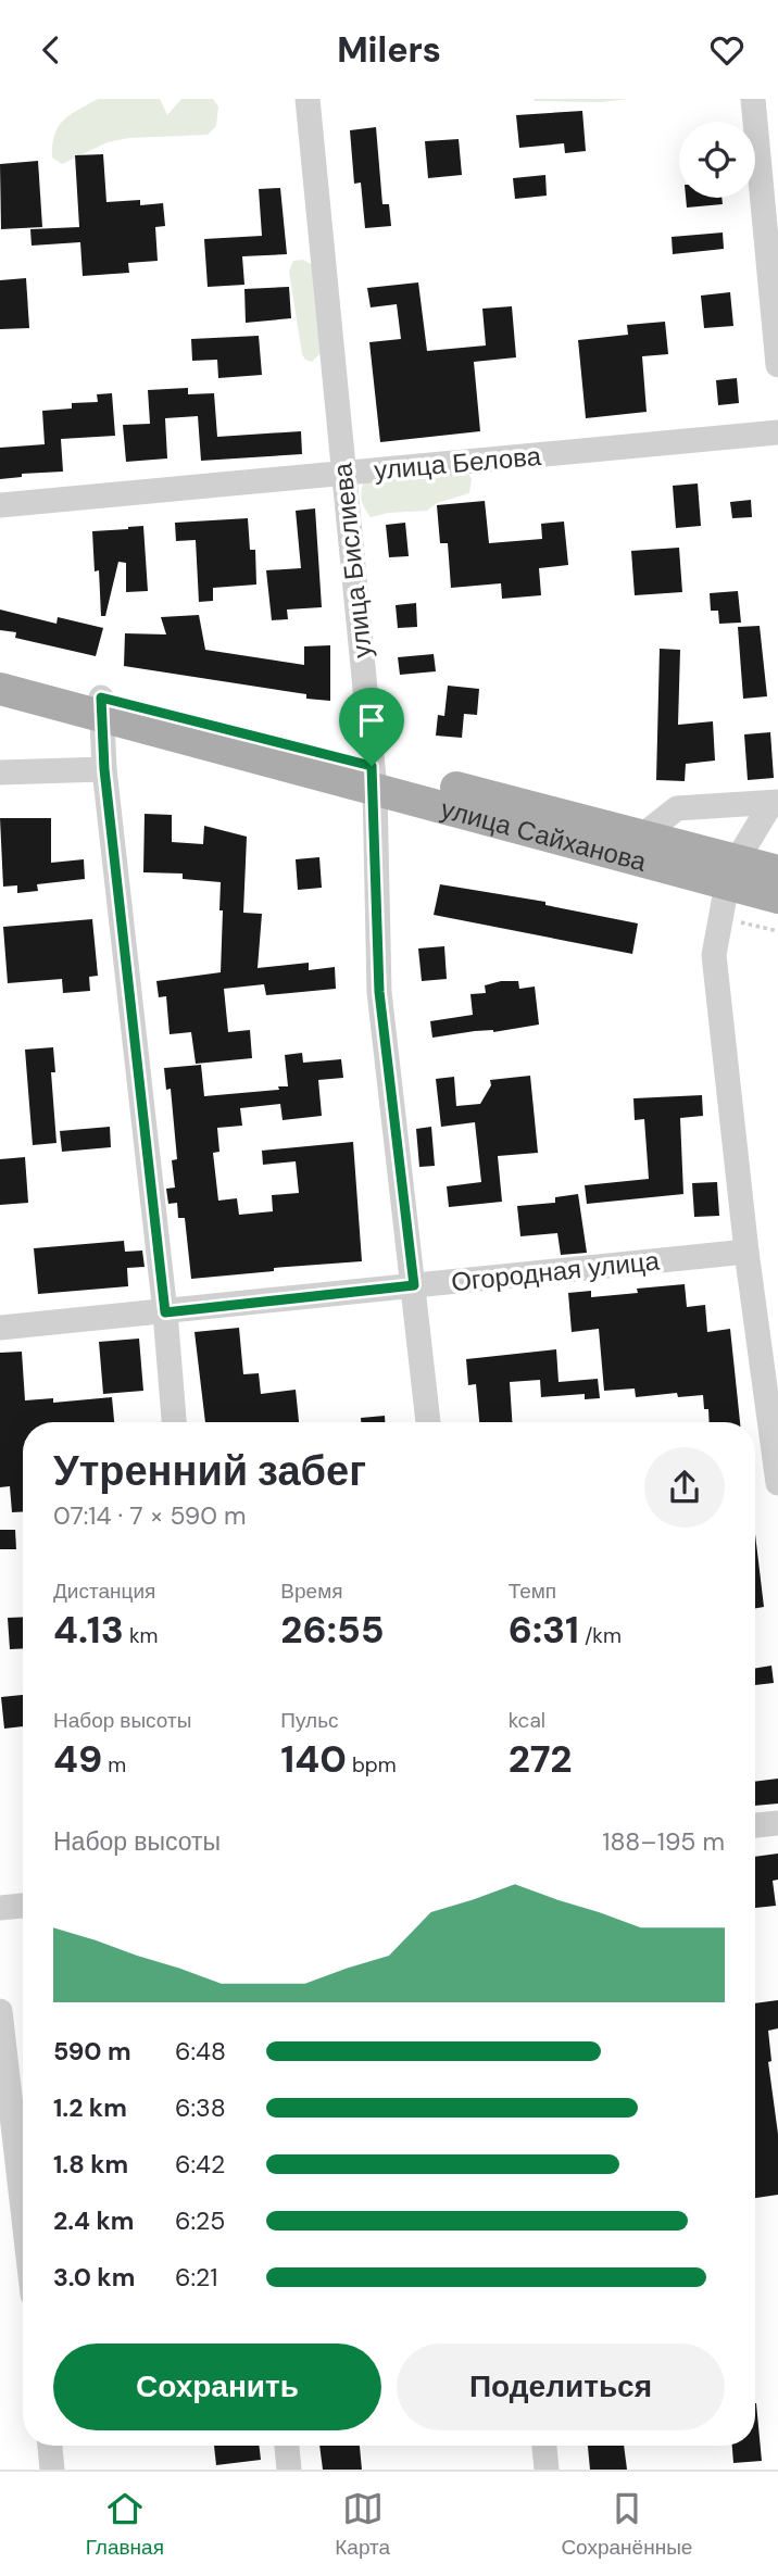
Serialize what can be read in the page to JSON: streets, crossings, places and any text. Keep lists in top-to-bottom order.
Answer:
{
  "streets": {
    "main road": ["улица Сайханова"],
    "street": ["улица Белова", "улица Бислиева", "Огородная улица"]
  },
  "crossings": [
    ["улица Белова", "улица Бислиева"],
    ["улица Бислиева", "улица Сайханова"],
    ["улица Бислиева", "Огородная улица"]
  ],
  "page": {
    "header": "Milers",
    "heading": ["Утренний забег", "07:14 · 7 × 590 m"],
    "stats": [
      ["Дистанция", "4.13 km"],
      ["Время", "26:55"],
      ["Темп", "6:31 /km"],
      ["Набор высоты", "49 m"],
      ["Пульс", "140 bpm"],
      ["kcal", "272"]
    ],
    "chart": ["Набор высоты", "188–195 m"],
    "list": [
      {
        "name": "590 m",
        "note": "6:48"
      },
      {
        "name": "1.2 km",
        "note": "6:38"
      },
      {
        "name": "1.8 km",
        "note": "6:42"
      },
      {
        "name": "2.4 km",
        "note": "6:25"
      },
      {
        "name": "3.0 km",
        "note": "6:21"
      }
    ],
    "buttons": ["Сохранить", "Поделиться"],
    "tabs": ["Главная", "Карта", "Сохранённые"]
  }
}
